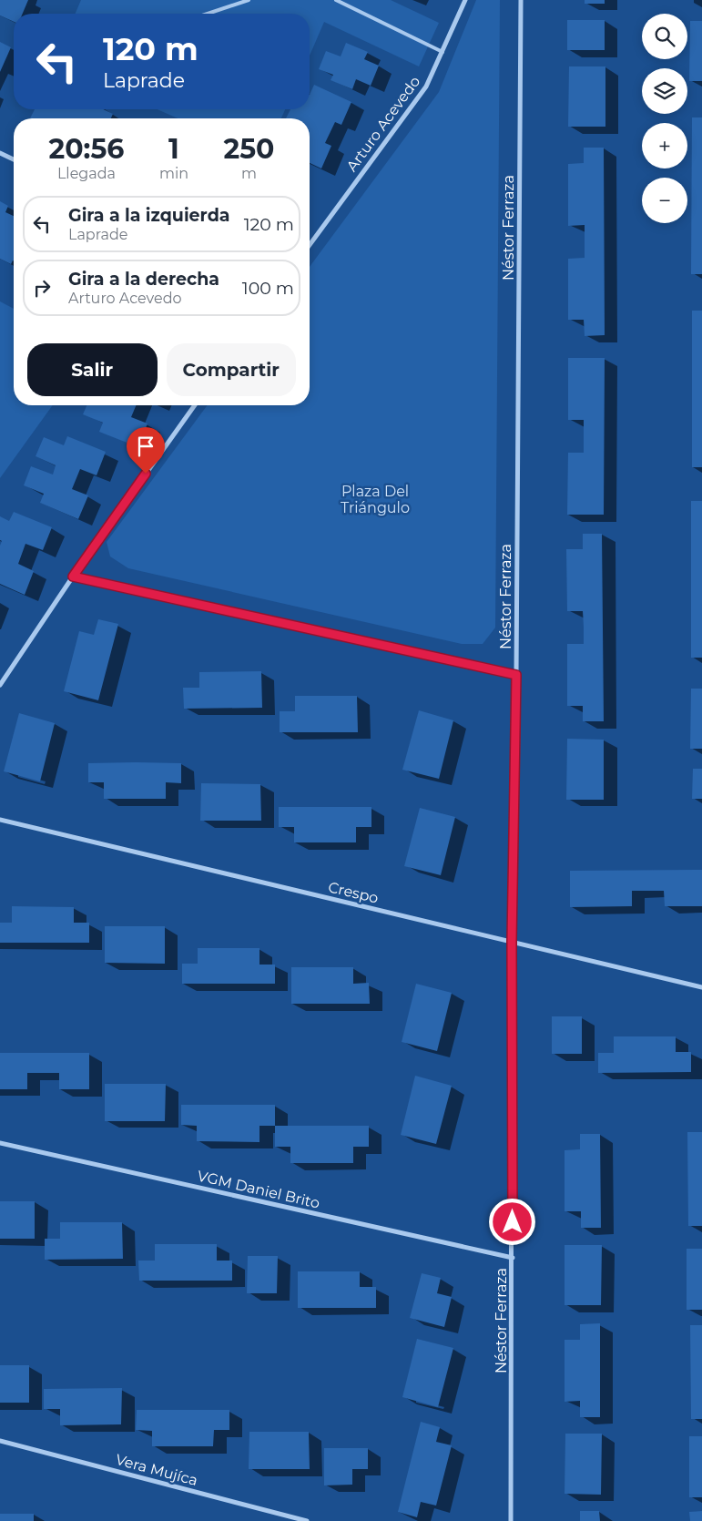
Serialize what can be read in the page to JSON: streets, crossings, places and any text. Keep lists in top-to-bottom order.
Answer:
{
  "streets": {
    "street": [
      "Arturo Acevedo",
      "Néstor Ferraza",
      "Crespo",
      "VGM Daniel Brito",
      "Vera Mujíca"
    ]
  },
  "crossings": [
    ["Néstor Ferraza", "Crespo"],
    ["Néstor Ferraza", "VGM Daniel Brito"]
  ],
  "parks": ["Plaza Del Triángulo"],
  "page": {
    "map_buttons": ["+", "−"],
    "turn": ["120 m", "Laprade"],
    "eta": [
      "20:56",
      "Llegada",
      "1",
      "min",
      "250",
      "m"
    ],
    "list": [
      {
        "name": "Gira a la izquierda",
        "note": "Laprade",
        "value": "120 m"
      },
      {
        "name": "Gira a la derecha",
        "note": "Arturo Acevedo",
        "value": "100 m"
      }
    ],
    "buttons": ["Salir", "Compartir"]
  }
}
